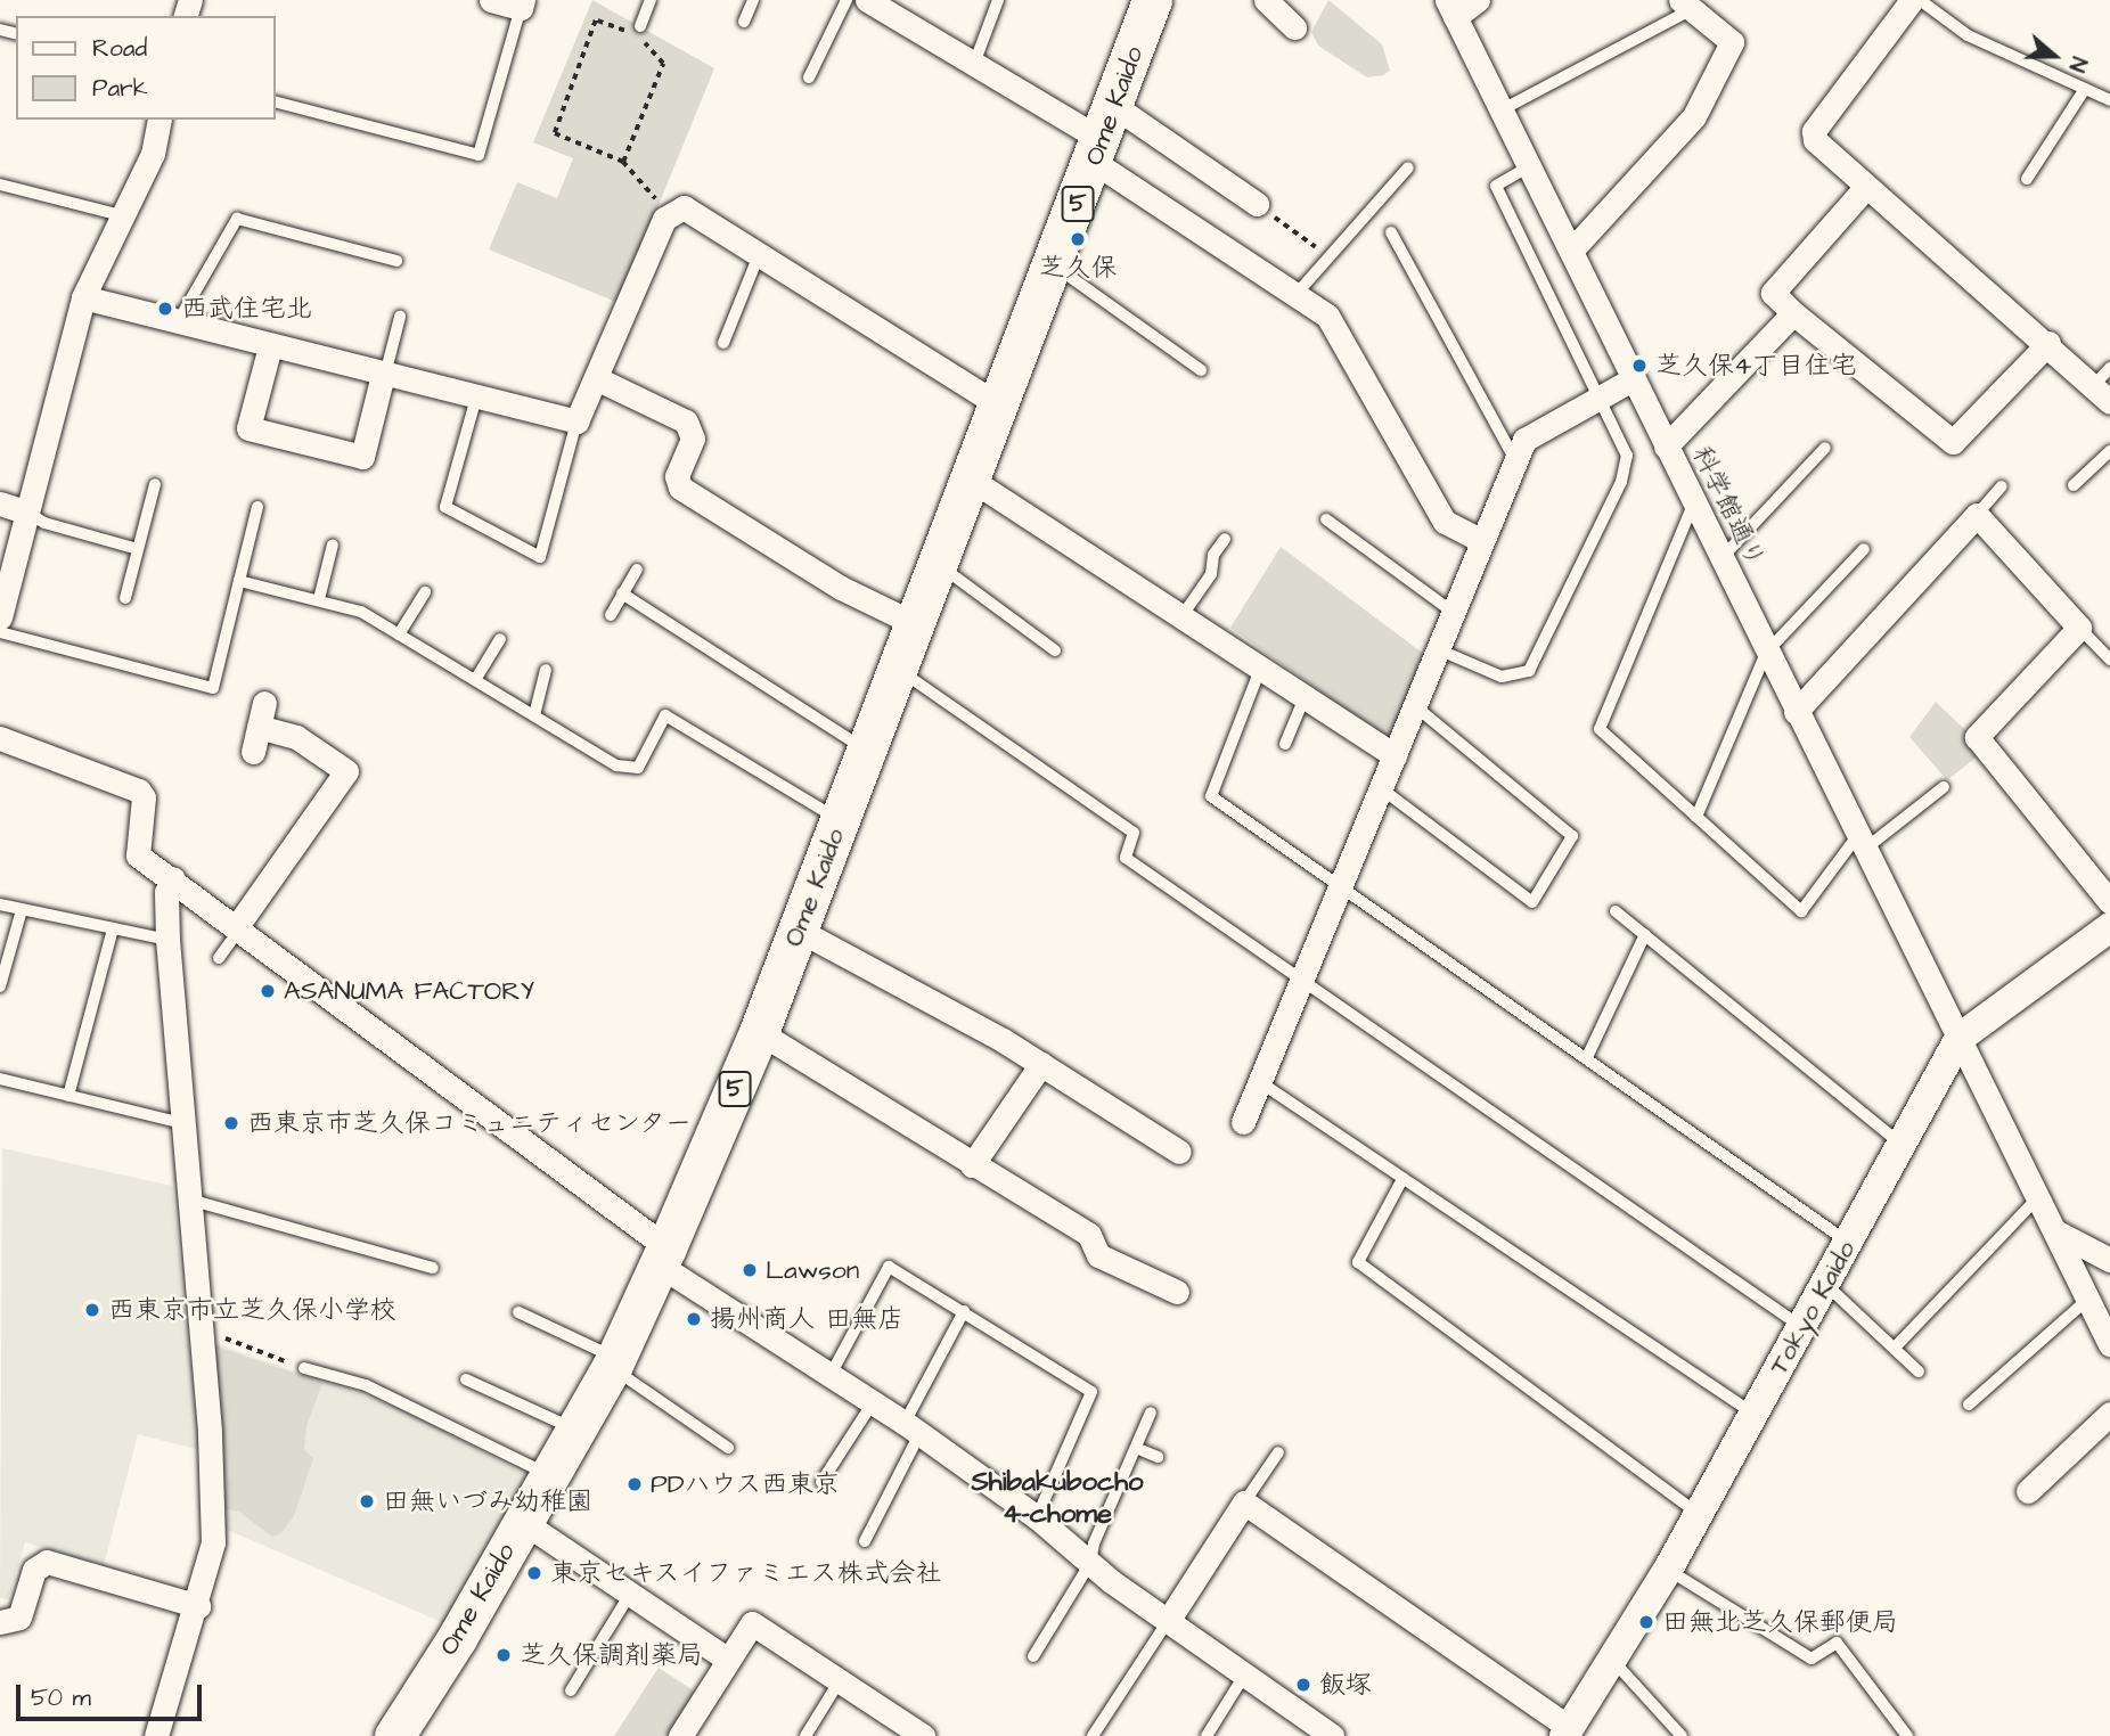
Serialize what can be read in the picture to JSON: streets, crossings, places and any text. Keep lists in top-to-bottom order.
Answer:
{
  "streets": {
    "main road": ["Ome Kaido", "5"],
    "street": ["科学館通り", "Tokyo Kaido"]
  },
  "crossings": [
    ["科学館通り", "Tokyo Kaido"]
  ],
  "districts": ["Shibakubocho 4-chome"],
  "places": [
    "芝久保",
    "西武住宅北",
    "芝久保4丁目住宅",
    "ASANUMA FACTORY",
    "西東京市芝久保コミュニティセンター",
    "Lawson",
    "西東京市立芝久保小学校",
    "揚州商人 田無店",
    "PDハウス西東京",
    "田無いづみ幼稚園",
    "東京セキスイファミエス株式会社",
    "田無北芝久保郵便局",
    "芝久保調剤薬局",
    "飯塚"
  ],
  "legend": ["Road", "Park"],
  "scale_bar": "50 m",
  "north": "right"
}
